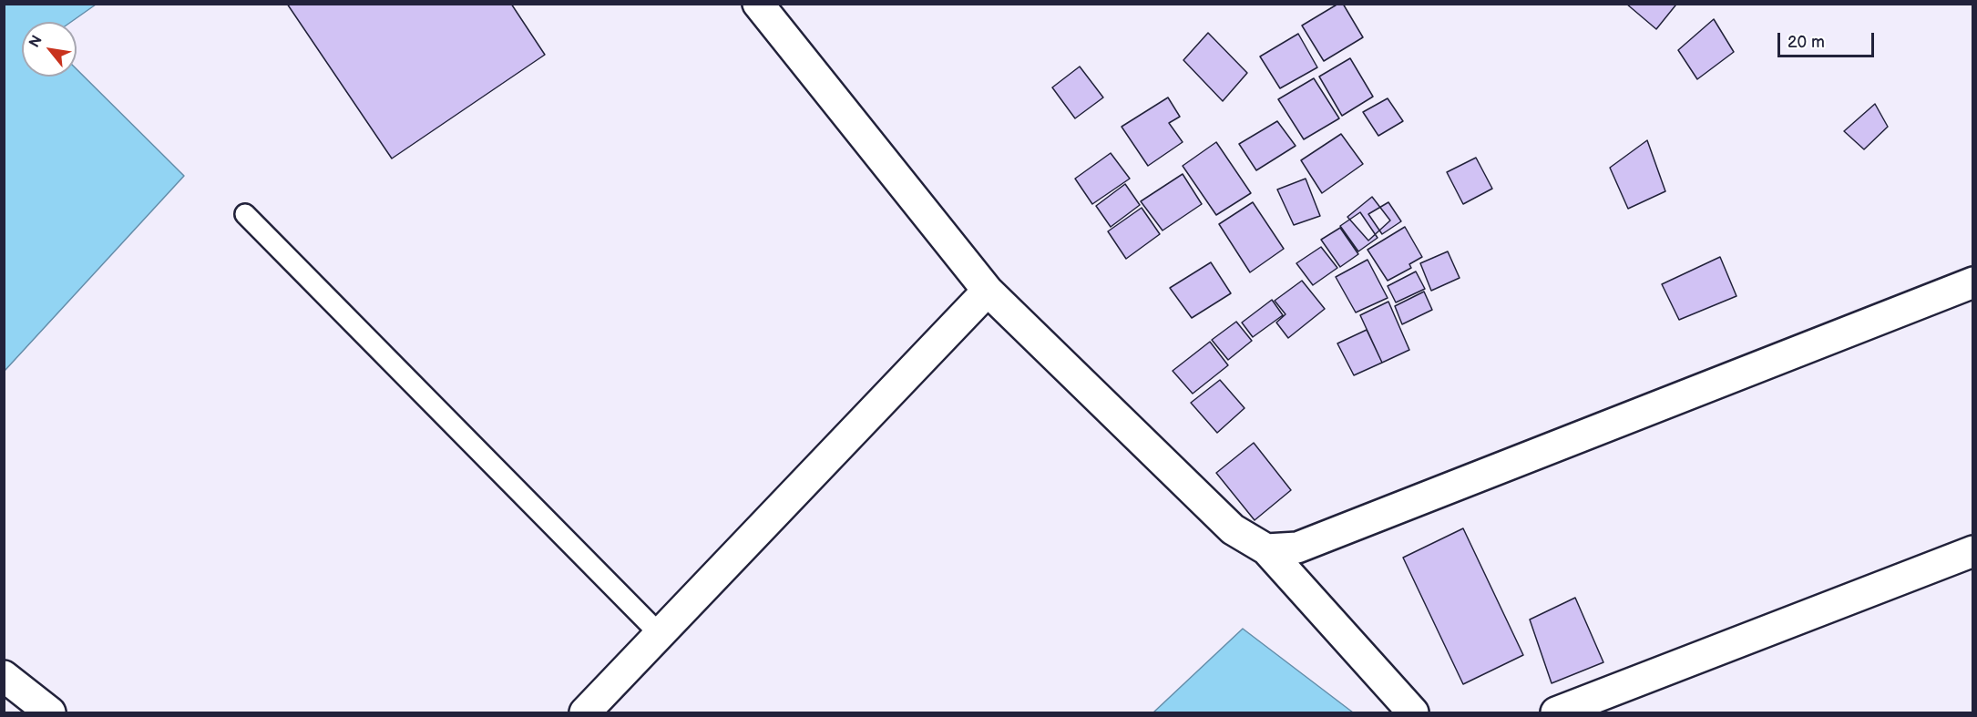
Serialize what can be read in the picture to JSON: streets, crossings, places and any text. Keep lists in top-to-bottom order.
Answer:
{
  "scale_bar": "20 m",
  "north": "top left"
}
